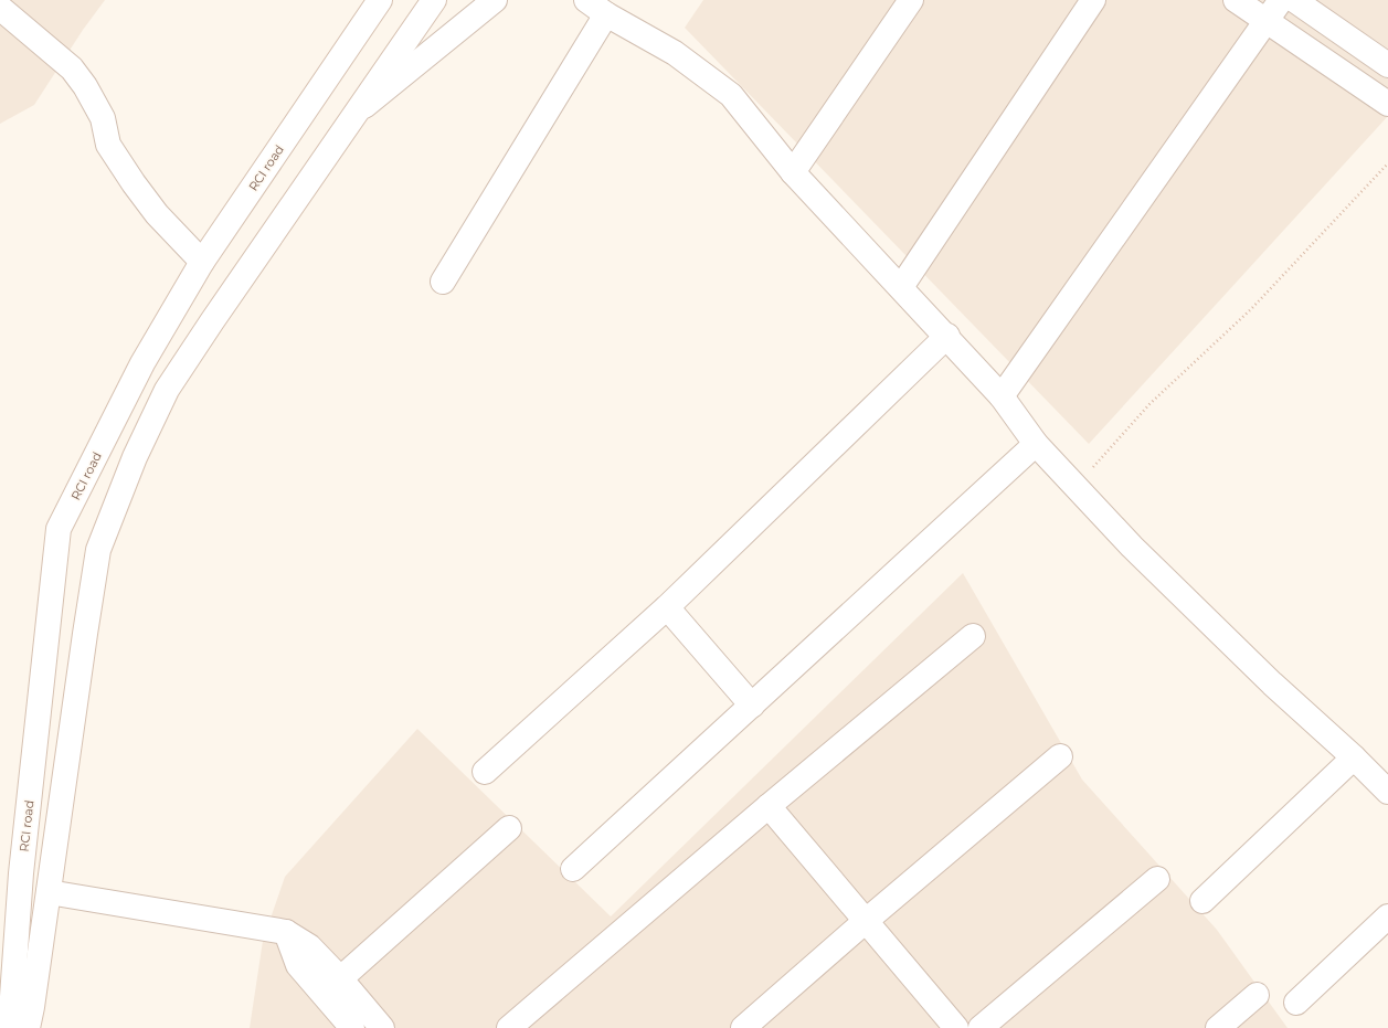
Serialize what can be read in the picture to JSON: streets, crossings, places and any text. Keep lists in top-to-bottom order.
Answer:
{
  "streets": {
    "street": ["RCI road"]
  }
}
